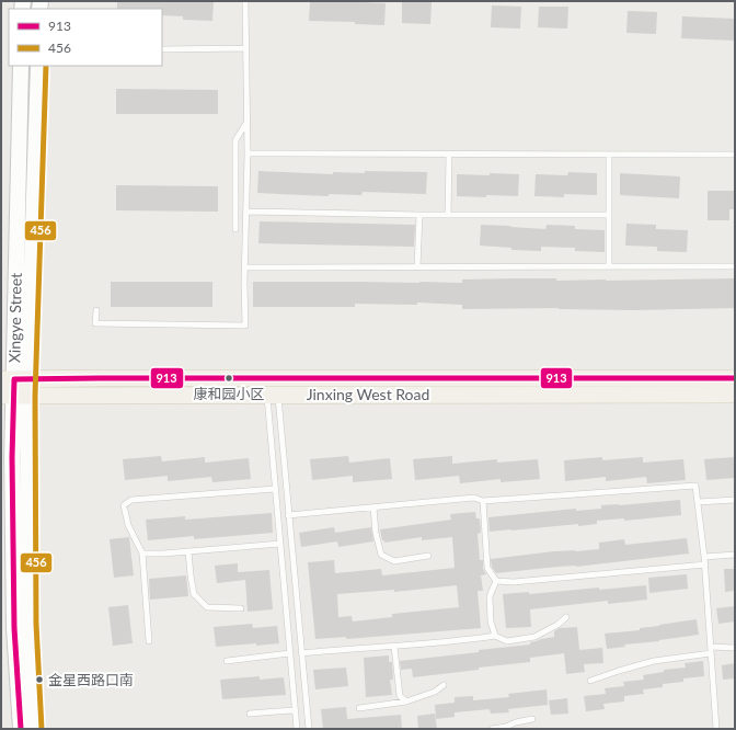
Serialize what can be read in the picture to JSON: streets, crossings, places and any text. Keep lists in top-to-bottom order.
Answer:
{
  "streets": {
    "main road": ["Xingye Street", "Jinxing West Road"]
  },
  "crossings": [
    ["Xingye Street", "Jinxing West Road"]
  ],
  "places": ["康和园小区", "金星西路口南"],
  "lines": ["transit line 456", "transit line 913"],
  "legend": ["913", "456"]
}
